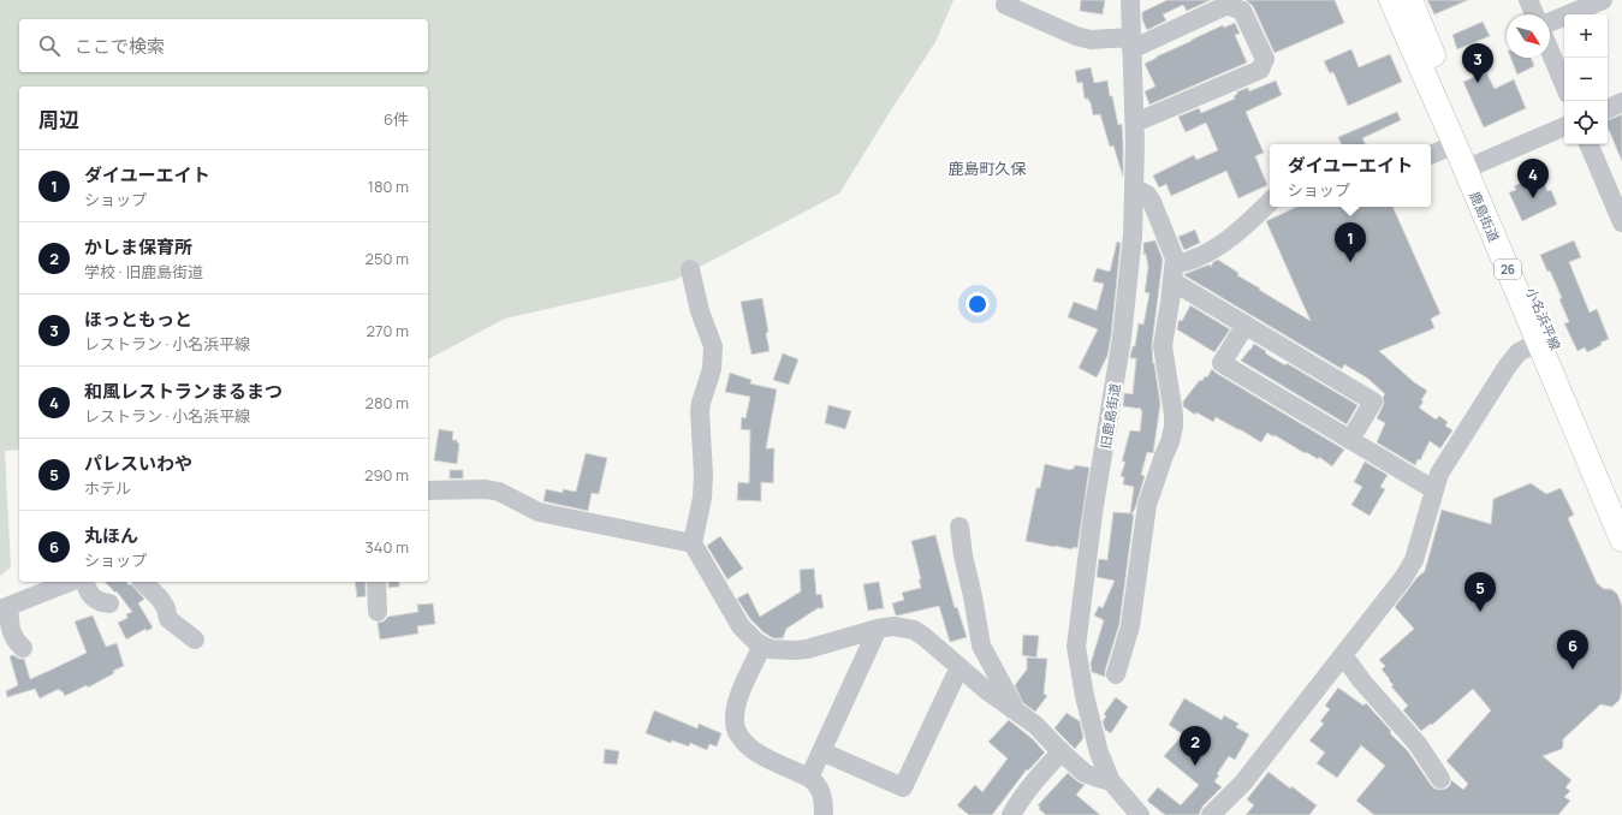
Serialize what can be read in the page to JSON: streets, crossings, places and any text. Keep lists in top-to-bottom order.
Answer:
{
  "streets": {
    "main road": ["鹿島街道", "26", "小名浜平線"],
    "street": ["旧鹿島街道"]
  },
  "crossings": [
    ["鹿島街道", "小名浜平線"]
  ],
  "districts": ["鹿島町久保"],
  "north": "bottom right",
  "page": {
    "map_buttons": ["+", "−"],
    "search": "ここで検索",
    "pins": [
      "3",
      "4",
      "1",
      "5",
      "6",
      "2"
    ],
    "heading": ["周辺", "6件"],
    "popup": ["ダイユーエイト", "ショップ"],
    "list": [
      {
        "mark": "1",
        "name": "ダイユーエイト",
        "note": "ショップ",
        "value": "180 m"
      },
      {
        "mark": "2",
        "name": "かしま保育所",
        "note": "学校 · 旧鹿島街道",
        "value": "250 m"
      },
      {
        "mark": "3",
        "name": "ほっともっと",
        "note": "レストラン · 小名浜平線",
        "value": "270 m"
      },
      {
        "mark": "4",
        "name": "和風レストランまるまつ",
        "note": "レストラン · 小名浜平線",
        "value": "280 m"
      },
      {
        "mark": "5",
        "name": "パレスいわや",
        "note": "ホテル",
        "value": "290 m"
      },
      {
        "mark": "6",
        "name": "丸ほん",
        "note": "ショップ",
        "value": "340 m"
      }
    ]
  }
}
